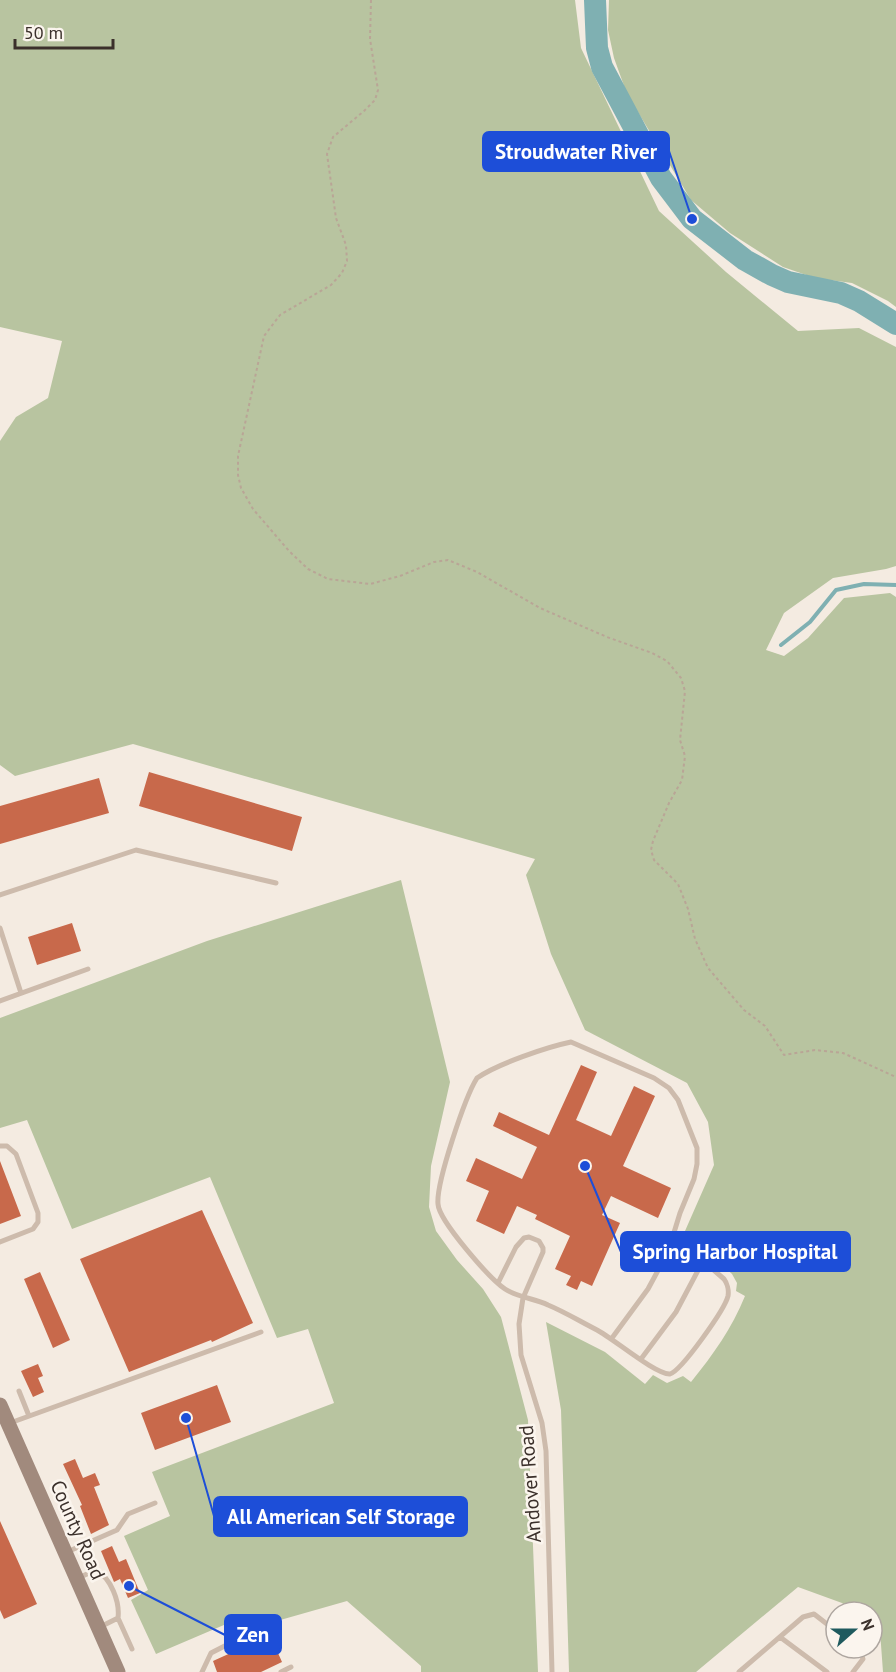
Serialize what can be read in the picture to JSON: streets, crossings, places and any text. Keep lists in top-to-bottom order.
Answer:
{
  "streets": {
    "main road": ["County Road"],
    "lane": ["Andover Road"]
  },
  "places": [
    "Stroudwater River",
    "Spring Harbor Hospital",
    "All American Self Storage",
    "Zen"
  ],
  "scale_bar": "50 m",
  "north": "right"
}
